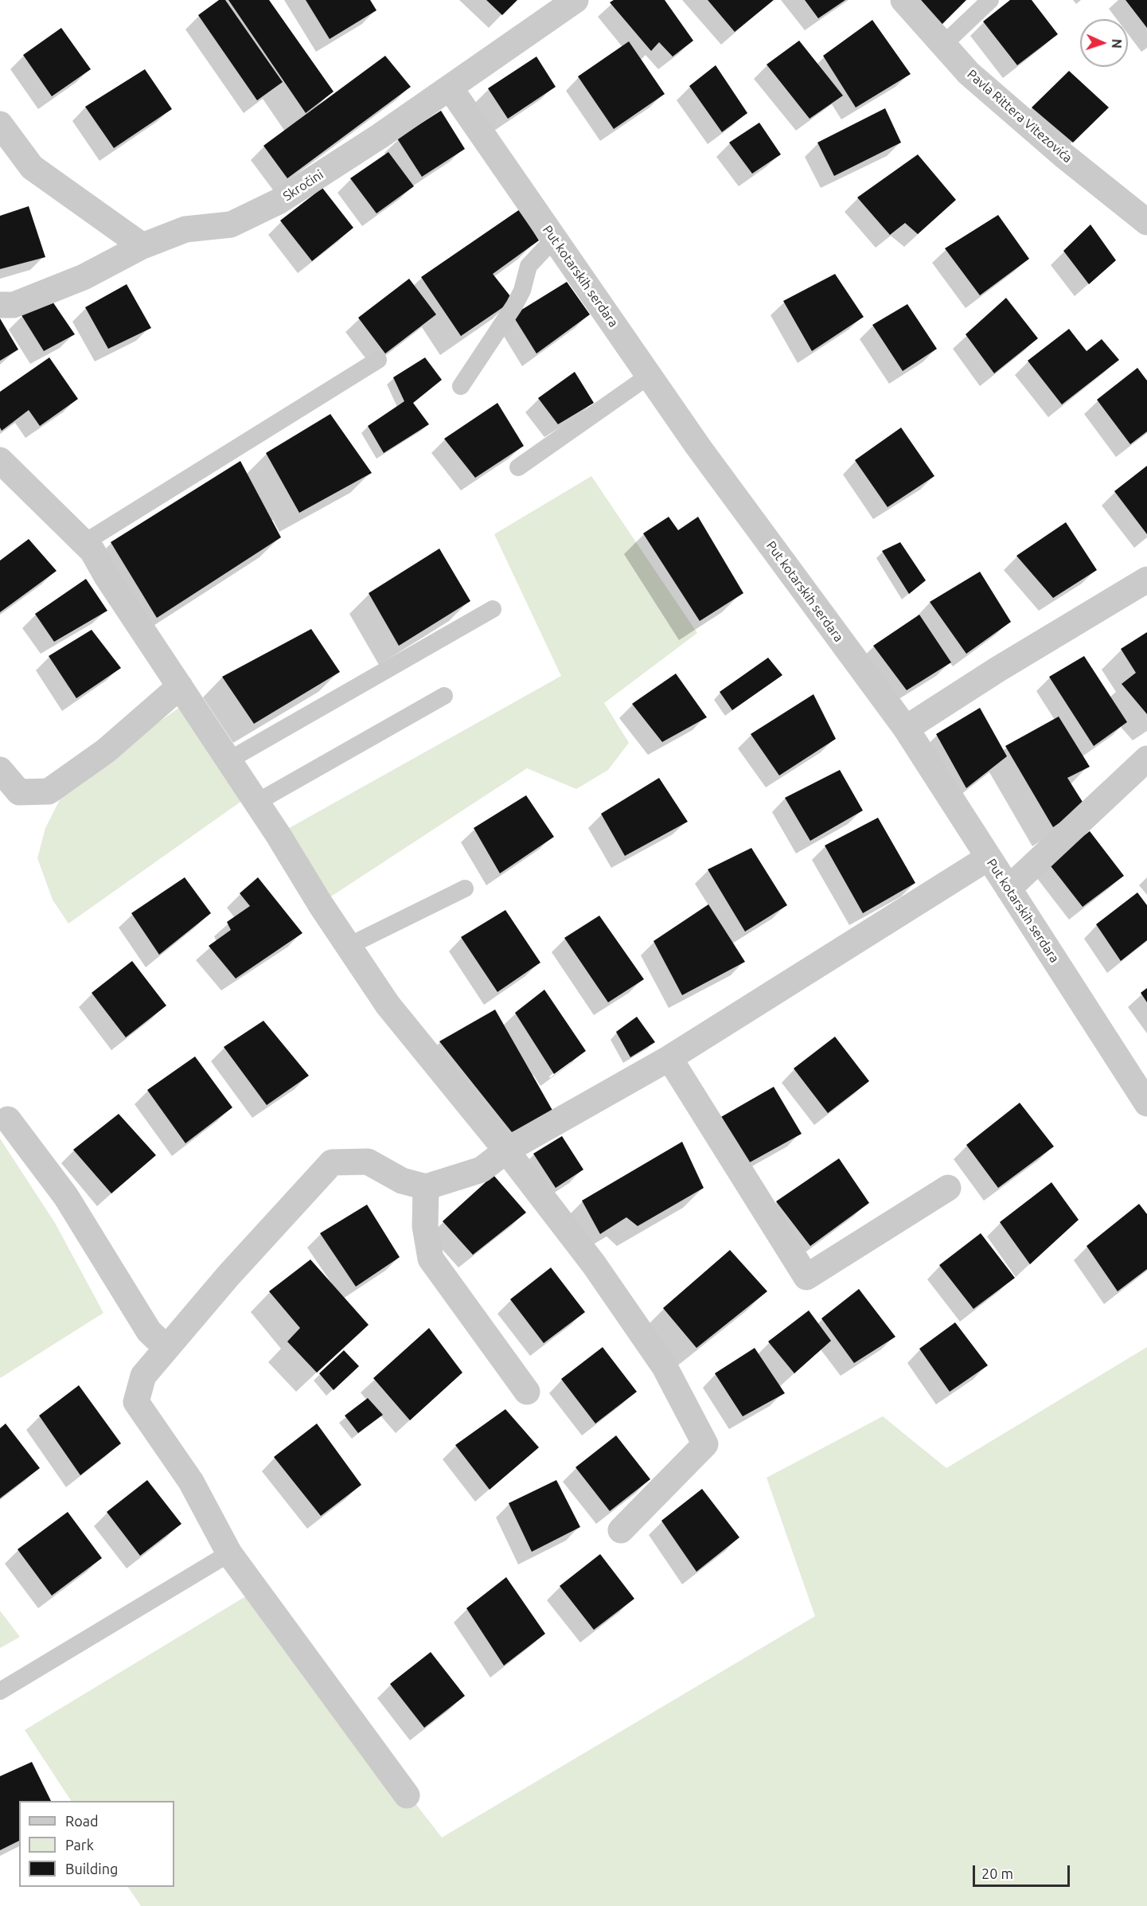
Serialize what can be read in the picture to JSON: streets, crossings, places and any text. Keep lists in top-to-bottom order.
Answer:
{
  "streets": {
    "street": ["Pavla Rittera Vitezovića", "Skročini", "Put kotarskih serdara"]
  },
  "crossings": [
    ["Skročini", "Put kotarskih serdara"]
  ],
  "legend": ["Road", "Park", "Building"],
  "scale_bar": "20 m",
  "north": "right"
}
